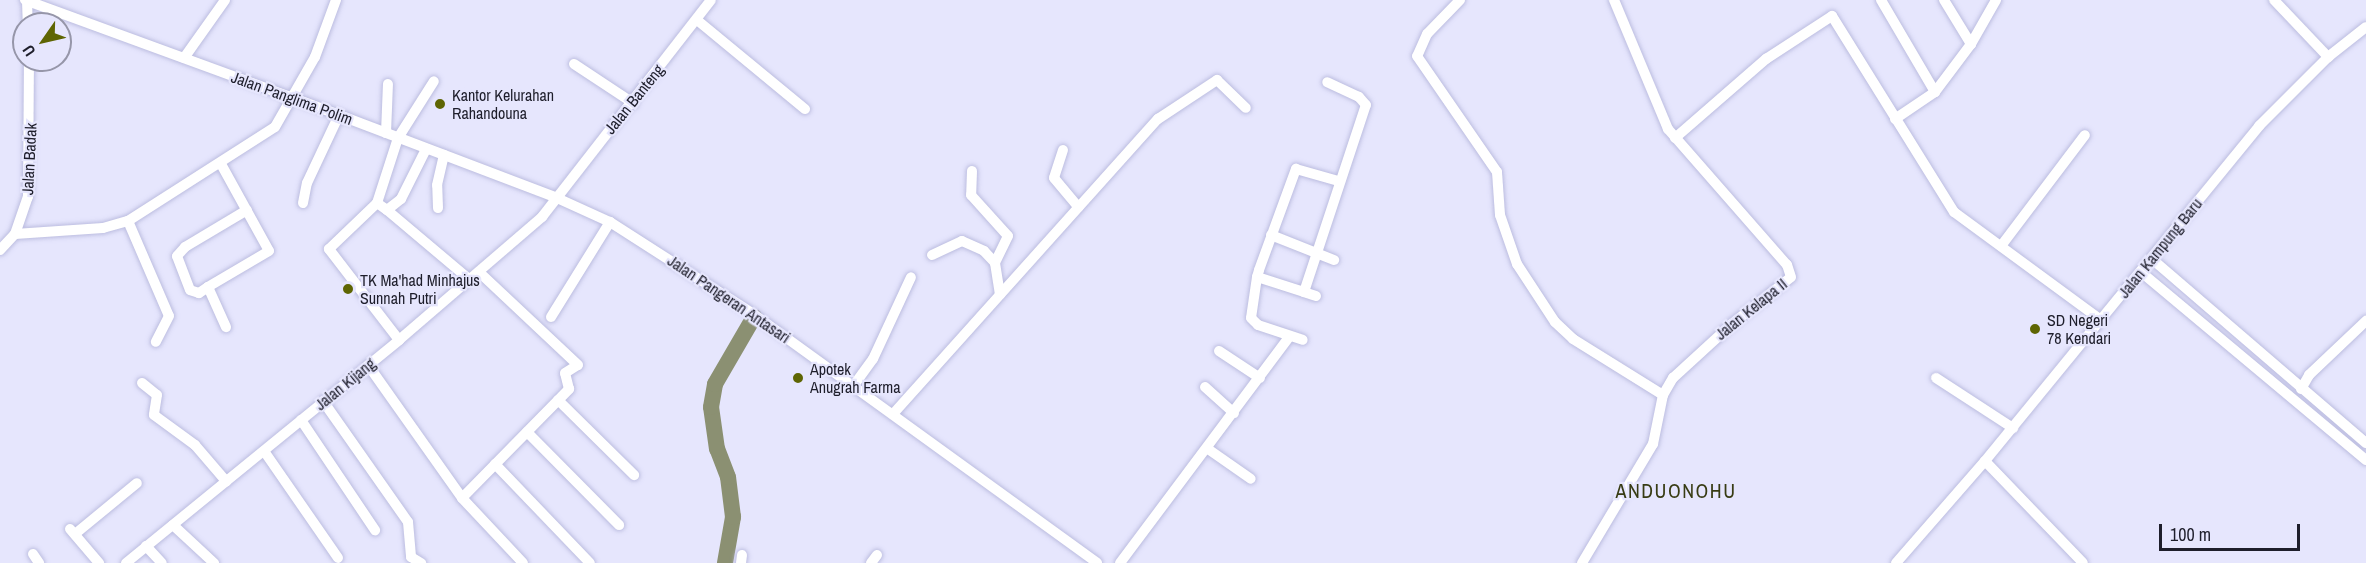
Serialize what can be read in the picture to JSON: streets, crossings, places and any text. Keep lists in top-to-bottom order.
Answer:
{
  "streets": {
    "street": [
      "Jalan Panglima Polim",
      "Jalan Banteng",
      "Jalan Badak",
      "Jalan Kampung Baru",
      "Jalan Pangeran Antasari",
      "Jalan Kelapa II",
      "Jalan Kijang"
    ]
  },
  "crossings": [
    ["Jalan Panglima Polim", "Jalan Banteng"],
    ["Jalan Panglima Polim", "Jalan Pangeran Antasari"],
    ["Jalan Panglima Polim", "Jalan Kijang"],
    ["Jalan Banteng", "Jalan Pangeran Antasari"],
    ["Jalan Banteng", "Jalan Kijang"],
    ["Jalan Pangeran Antasari", "Jalan Kijang"]
  ],
  "districts": ["ANDUONOHU"],
  "places": [
    "Kantor Kelurahan Rahandouna",
    "TK Ma'had Minhajus Sunnah Putri",
    "SD Negeri 78 Kendari",
    "Apotek Anugrah Farma"
  ],
  "scale_bar": "100 m",
  "north": "bottom left"
}
